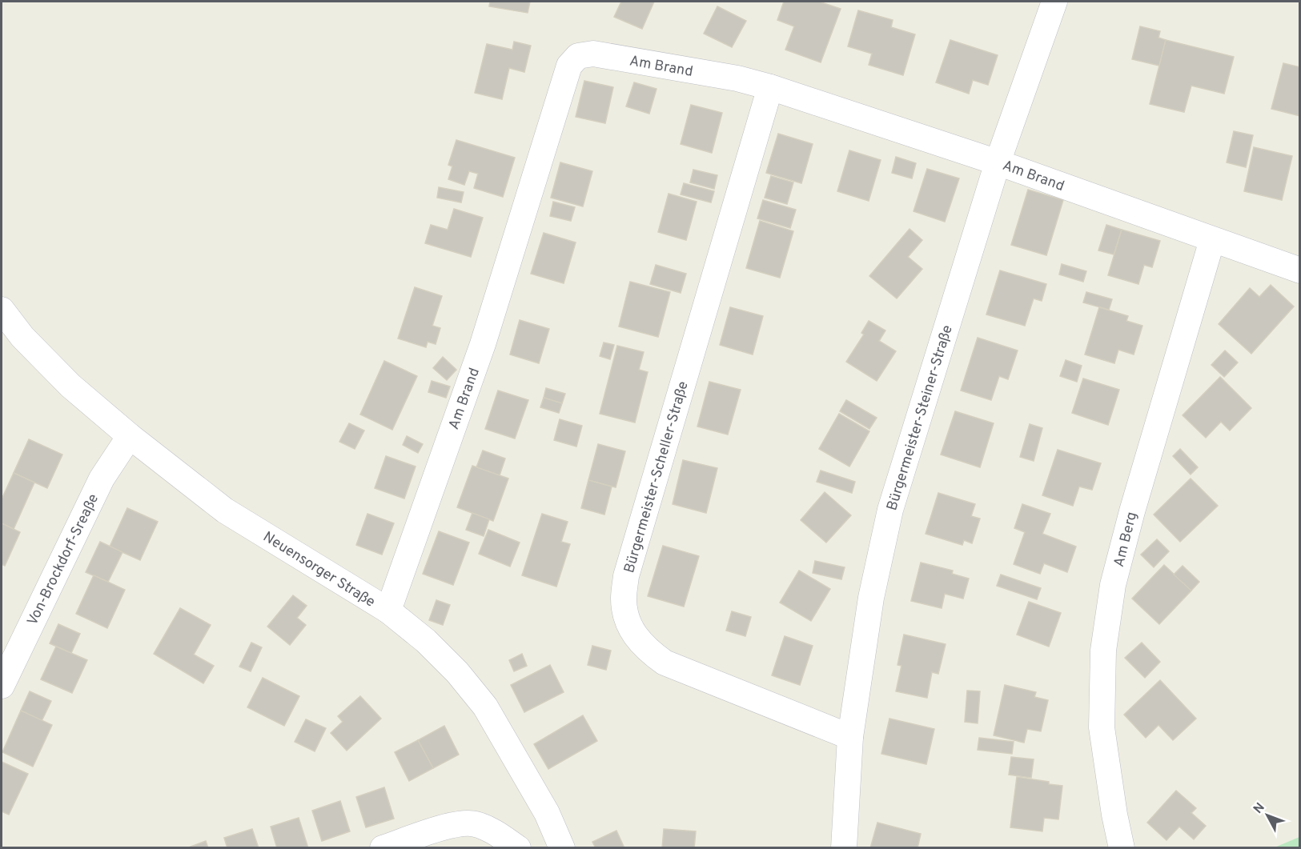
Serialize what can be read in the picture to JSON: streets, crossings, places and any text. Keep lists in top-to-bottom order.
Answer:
{
  "streets": {
    "street": [
      "Am Brand",
      "Bürgermeister-Steiner-Straße",
      "Bürgermeister-Scheller-Straße",
      "Am Berg",
      "Von-Brockdorf-Sreaße",
      "Neuensorger Straße"
    ]
  },
  "crossings": [
    ["Am Brand", "Bürgermeister-Steiner-Straße"],
    ["Am Brand", "Bürgermeister-Scheller-Straße"],
    ["Am Brand", "Am Berg"],
    ["Am Brand", "Neuensorger Straße"],
    ["Bürgermeister-Steiner-Straße", "Bürgermeister-Scheller-Straße"],
    ["Von-Brockdorf-Sreaße", "Neuensorger Straße"]
  ],
  "north": "top left"
}
